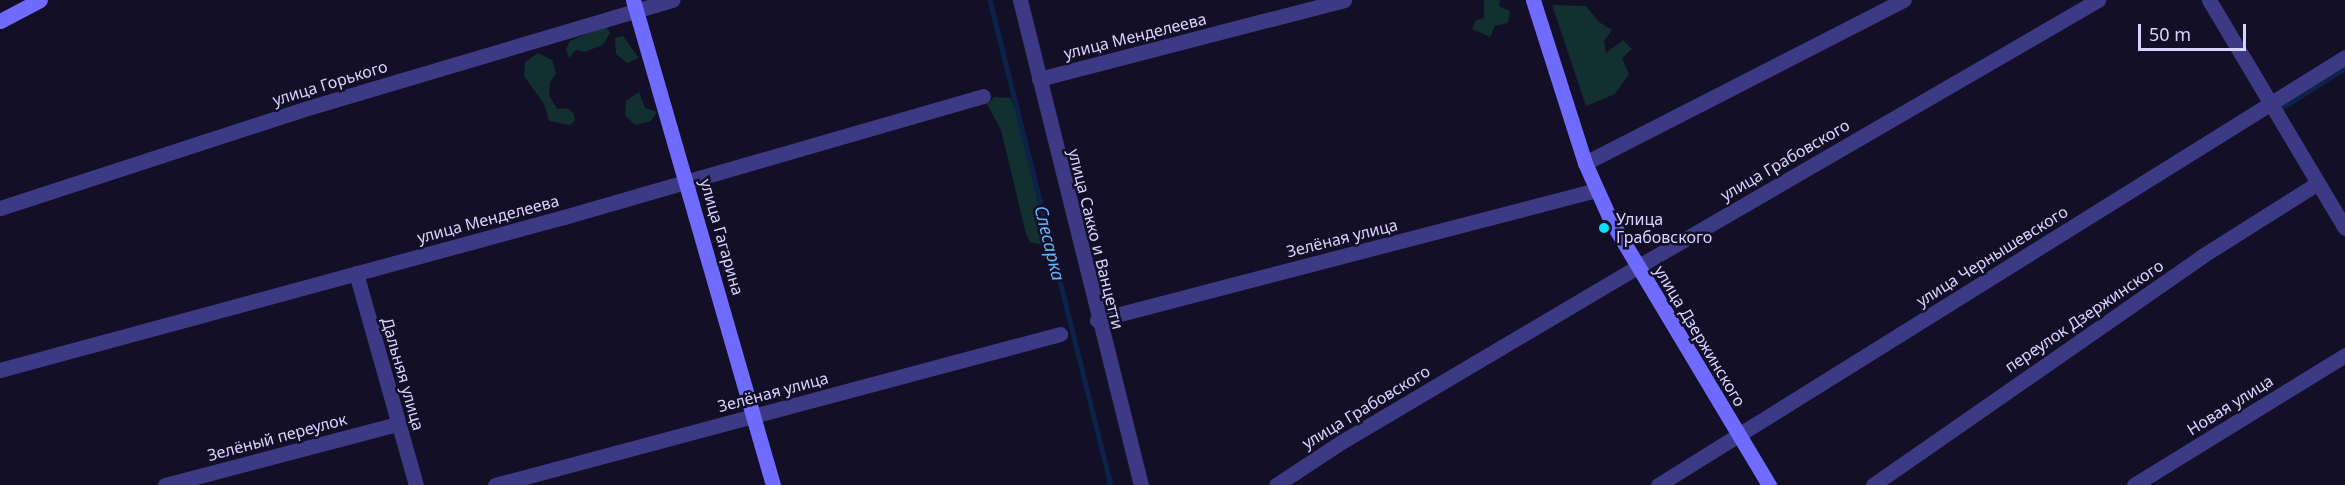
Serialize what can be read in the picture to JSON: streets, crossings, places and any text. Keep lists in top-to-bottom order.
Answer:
{
  "streets": {
    "main road": ["улица Гагарина", "улица Дзержинского"],
    "street": [
      "улица Менделеева",
      "улица Горького",
      "улица Грабовского",
      "Зелёная улица",
      "улица Сакко и Ванцетти",
      "улица Чернышевского",
      "переулок Дзержинского",
      "Дальняя улица",
      "Новая улица",
      "Зелёный переулок"
    ]
  },
  "crossings": [
    ["улица Менделеева", "улица Гагарина"],
    ["улица Менделеева", "улица Сакко и Ванцетти"],
    ["улица Менделеева", "Дальняя улица"],
    ["улица Горького", "улица Гагарина"],
    ["улица Грабовского", "улица Дзержинского"],
    ["улица Гагарина", "Зелёная улица"],
    ["Зелёная улица", "улица Сакко и Ванцетти"],
    ["Зелёная улица", "улица Дзержинского"],
    ["улица Чернышевского", "улица Дзержинского"],
    ["Дальняя улица", "Зелёный переулок"]
  ],
  "water": ["Слесарка"],
  "places": ["Улица Грабовского"],
  "scale_bar": "50 m"
}
